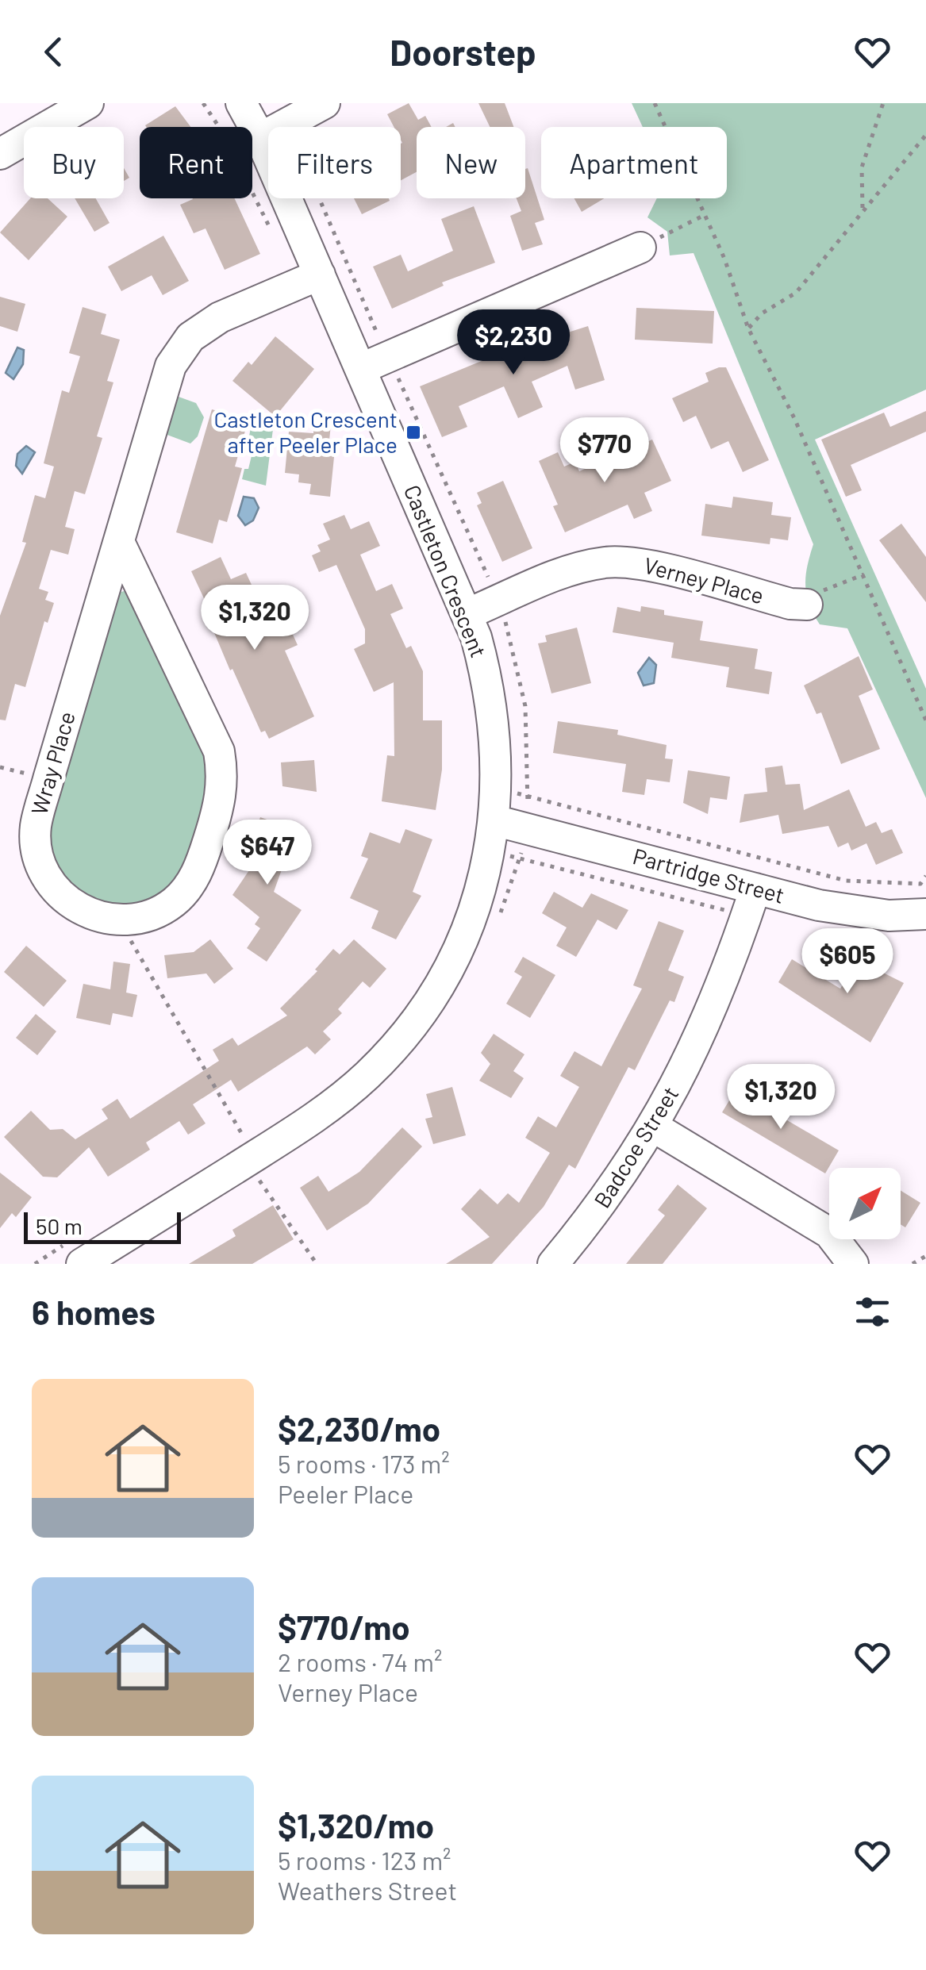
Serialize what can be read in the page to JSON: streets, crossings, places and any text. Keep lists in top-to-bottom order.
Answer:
{
  "streets": {
    "street": [
      "Castleton Crescent",
      "Verney Place",
      "Wray Place",
      "Partridge Street",
      "Badcoe Street"
    ]
  },
  "crossings": [
    ["Castleton Crescent", "Verney Place"],
    ["Castleton Crescent", "Wray Place"],
    ["Castleton Crescent", "Partridge Street"],
    ["Partridge Street", "Badcoe Street"]
  ],
  "places": {
    "transit": ["Castleton Crescent after Peeler Place"]
  },
  "scale_bar": "50 m",
  "north": "top right",
  "page": {
    "header": "Doorstep",
    "chip": [
      "Buy",
      "Rent",
      "Filters",
      "New",
      "Apartment"
    ],
    "price": [
      "$2,230",
      "$770",
      "$1,320",
      "$647",
      "$605",
      "$1,320"
    ],
    "scale": "50 m",
    "heading": "6 homes",
    "list": [
      {
        "name": "$2,230/mo",
        "note": "5 rooms · 173 m² · Peeler Place"
      },
      {
        "name": "$770/mo",
        "note": "2 rooms · 74 m² · Verney Place"
      },
      {
        "name": "$1,320/mo",
        "note": "5 rooms · 123 m² · Weathers Street"
      }
    ]
  }
}
